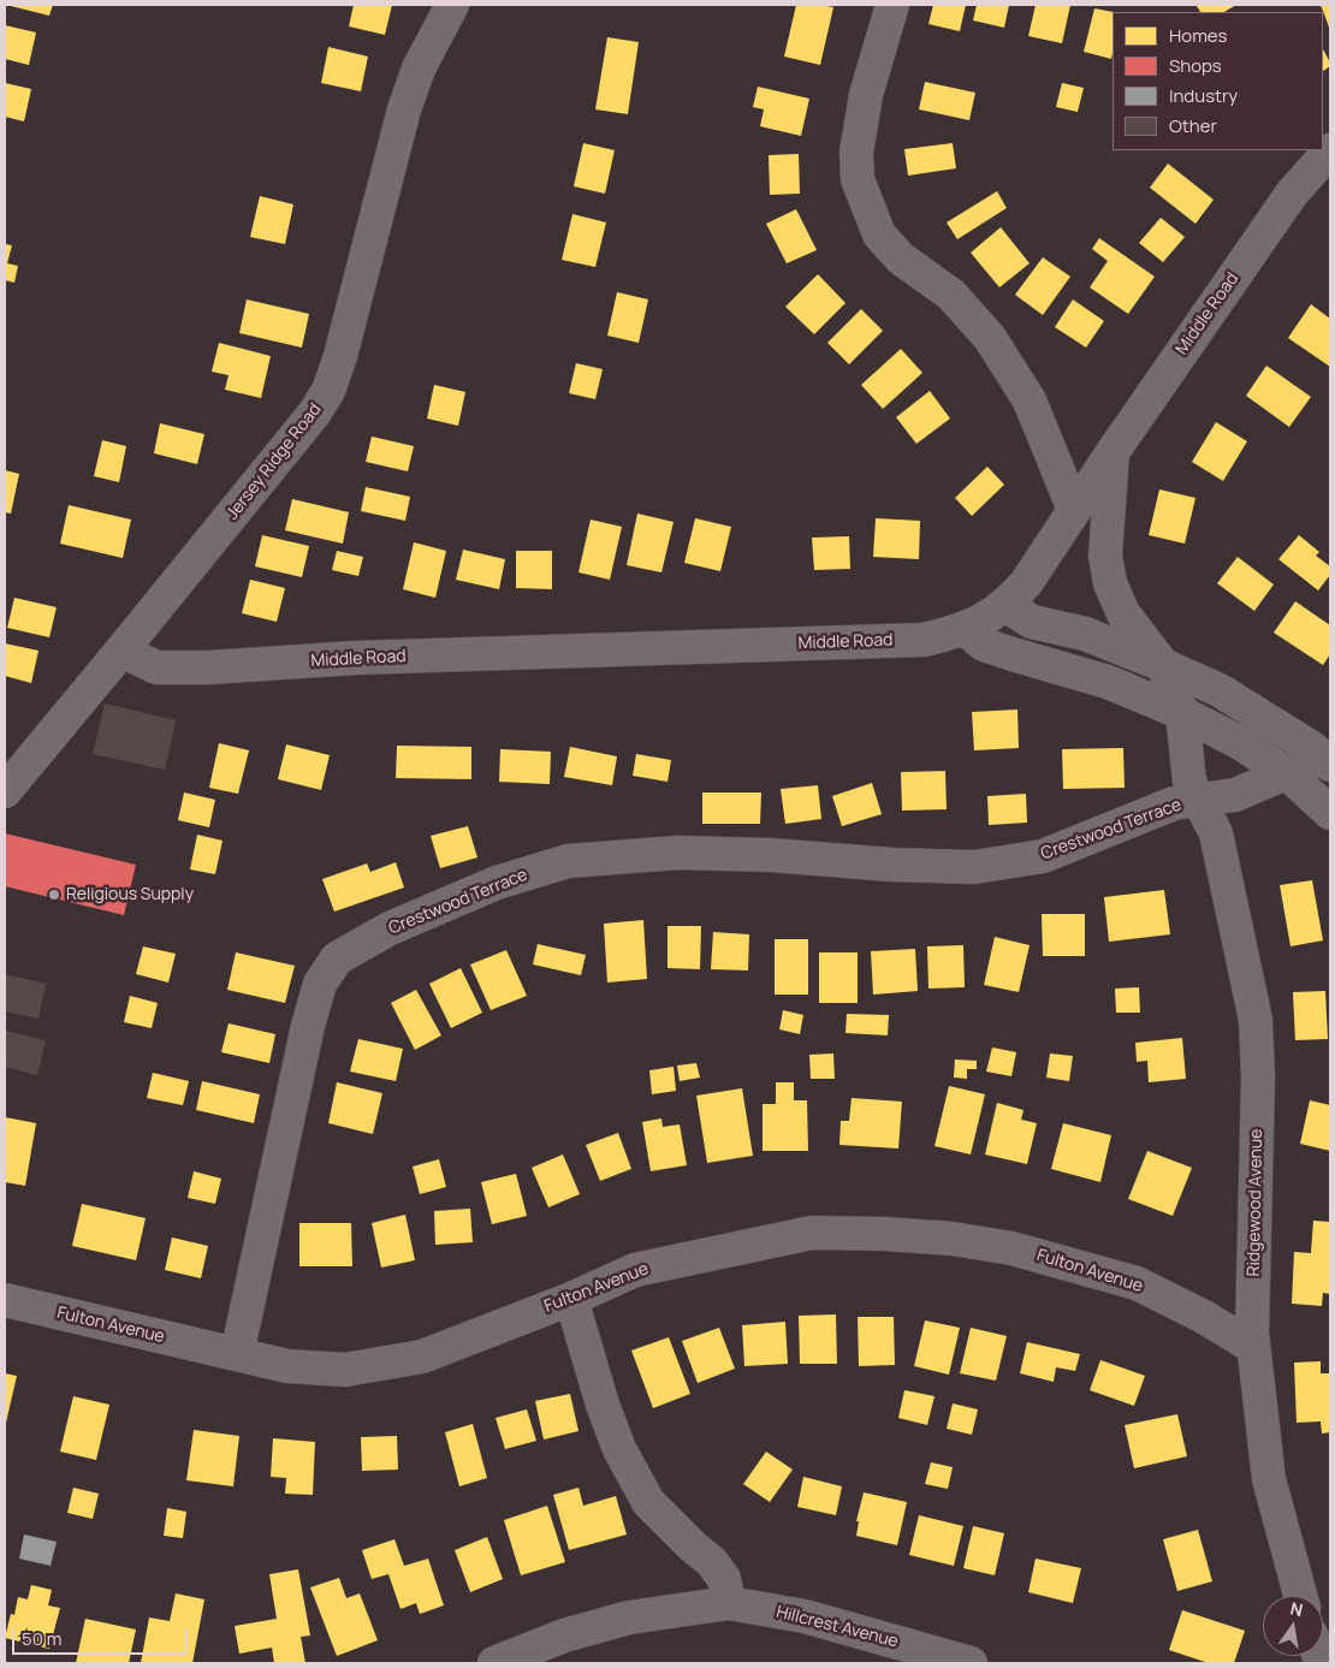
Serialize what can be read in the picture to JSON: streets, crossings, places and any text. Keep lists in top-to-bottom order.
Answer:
{
  "streets": {
    "street": [
      "Middle Road",
      "Jersey Ridge Road",
      "Crestwood Terrace",
      "Ridgewood Avenue",
      "Fulton Avenue",
      "Hillcrest Avenue"
    ]
  },
  "crossings": [
    ["Middle Road", "Jersey Ridge Road"],
    ["Crestwood Terrace", "Ridgewood Avenue"],
    ["Crestwood Terrace", "Fulton Avenue"],
    ["Ridgewood Avenue", "Fulton Avenue"]
  ],
  "places": ["Religious Supply"],
  "legend": [
    "Homes",
    "Shops",
    "Industry",
    "Other"
  ],
  "scale_bar": "50 m",
  "north": "top"
}
